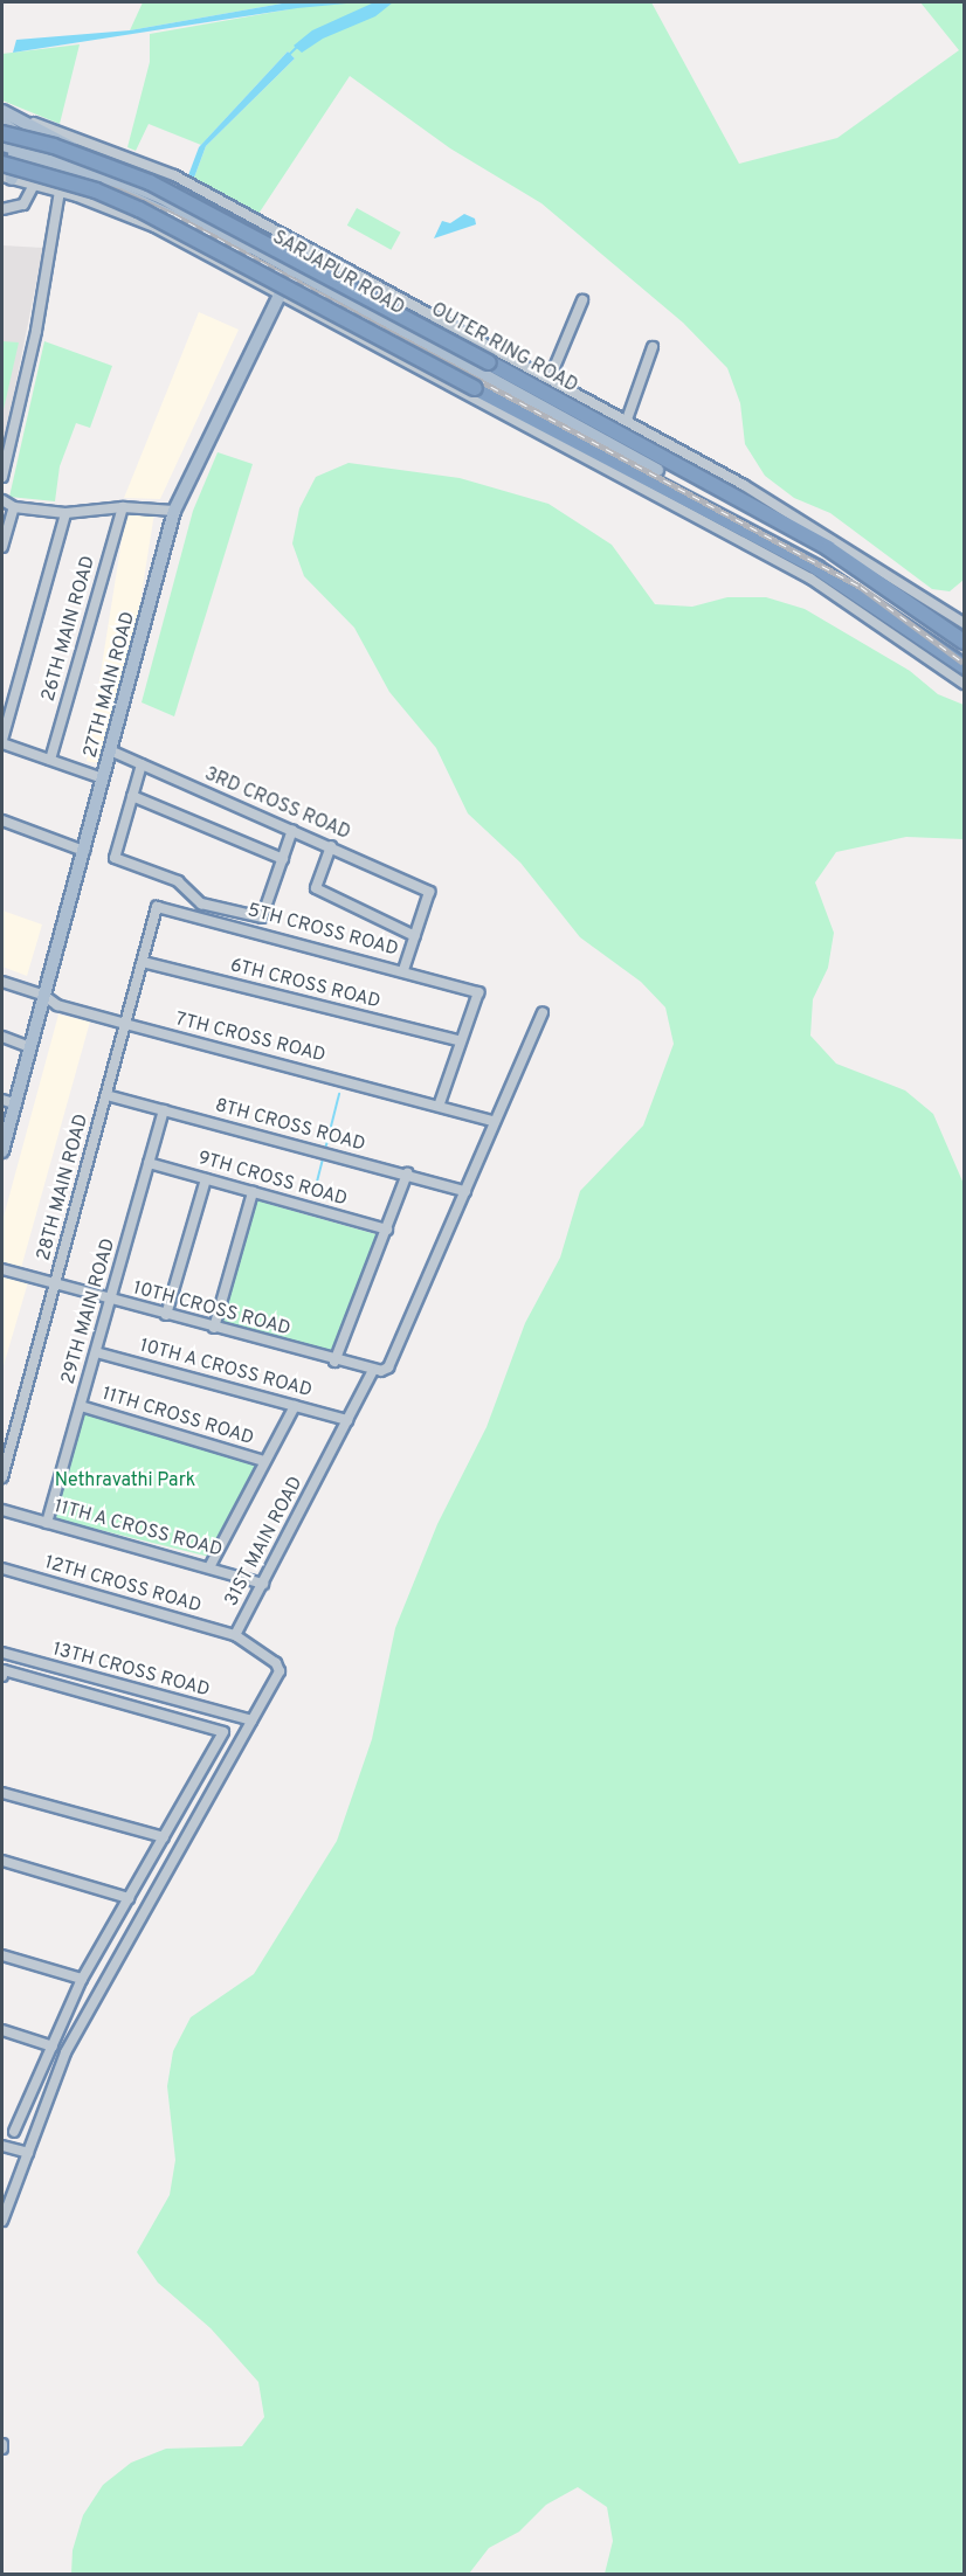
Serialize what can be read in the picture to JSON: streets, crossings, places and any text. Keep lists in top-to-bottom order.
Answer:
{
  "streets": {
    "highway": ["OUTER RING ROAD"],
    "main road": ["SARJAPUR ROAD", "27TH MAIN ROAD"],
    "street": [
      "26TH MAIN ROAD",
      "3RD CROSS ROAD",
      "5TH CROSS ROAD",
      "6TH CROSS ROAD",
      "7TH CROSS ROAD",
      "8TH CROSS ROAD",
      "9TH CROSS ROAD",
      "28TH MAIN ROAD",
      "10TH CROSS ROAD",
      "29TH MAIN ROAD",
      "10TH A CROSS ROAD",
      "11TH CROSS ROAD",
      "11TH A CROSS ROAD",
      "31ST MAIN ROAD",
      "12TH CROSS ROAD",
      "13TH CROSS ROAD"
    ]
  },
  "crossings": [
    ["SARJAPUR ROAD", "27TH MAIN ROAD"],
    ["27TH MAIN ROAD", "3RD CROSS ROAD"],
    ["27TH MAIN ROAD", "7TH CROSS ROAD"],
    ["5TH CROSS ROAD", "6TH CROSS ROAD"],
    ["5TH CROSS ROAD", "28TH MAIN ROAD"],
    ["6TH CROSS ROAD", "28TH MAIN ROAD"],
    ["7TH CROSS ROAD", "28TH MAIN ROAD"],
    ["7TH CROSS ROAD", "31ST MAIN ROAD"],
    ["8TH CROSS ROAD", "28TH MAIN ROAD"],
    ["8TH CROSS ROAD", "29TH MAIN ROAD"],
    ["8TH CROSS ROAD", "31ST MAIN ROAD"],
    ["9TH CROSS ROAD", "29TH MAIN ROAD"],
    ["28TH MAIN ROAD", "10TH CROSS ROAD"],
    ["10TH CROSS ROAD", "29TH MAIN ROAD"],
    ["10TH CROSS ROAD", "31ST MAIN ROAD"],
    ["29TH MAIN ROAD", "10TH A CROSS ROAD"],
    ["29TH MAIN ROAD", "11TH CROSS ROAD"],
    ["29TH MAIN ROAD", "11TH A CROSS ROAD"],
    ["10TH A CROSS ROAD", "31ST MAIN ROAD"],
    ["11TH A CROSS ROAD", "31ST MAIN ROAD"],
    ["31ST MAIN ROAD", "12TH CROSS ROAD"],
    ["31ST MAIN ROAD", "13TH CROSS ROAD"]
  ],
  "parks": ["Nethravathi Park"]
}
